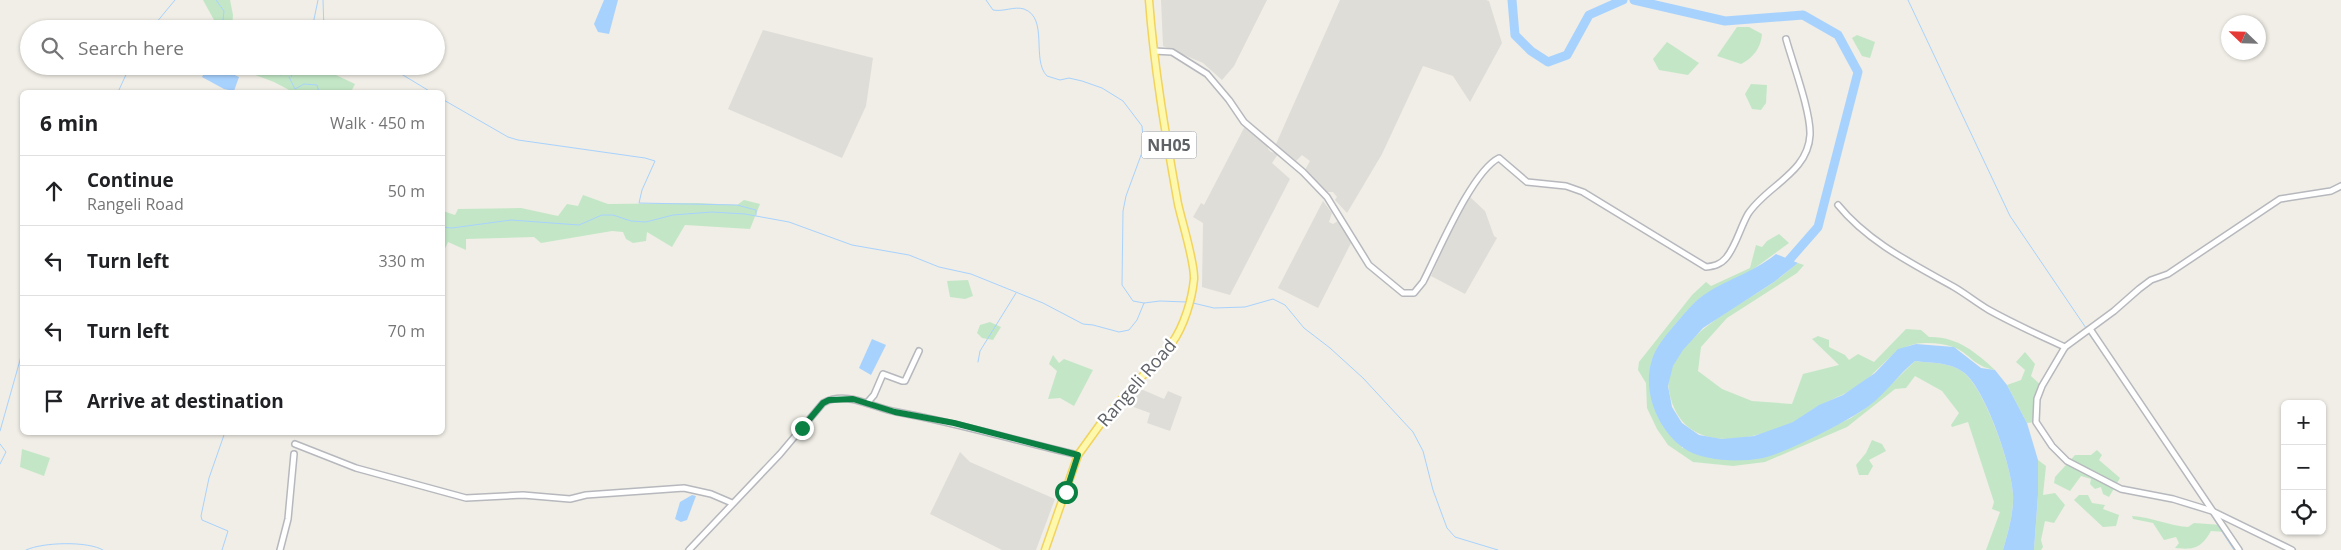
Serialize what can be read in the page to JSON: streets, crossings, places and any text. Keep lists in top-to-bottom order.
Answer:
{
  "streets": {
    "main road": ["NH05", "Rangeli Road"]
  },
  "north": "top left",
  "page": {
    "search": "Search here",
    "heading": ["6 min", "Walk · 450 m"],
    "list": [
      ["Continue", "Rangeli Road", "50 m"],
      ["Turn left", "330 m"],
      ["Turn left", "70 m"],
      "Arrive at destination"
    ],
    "map_buttons": ["+", "−"]
  }
}
